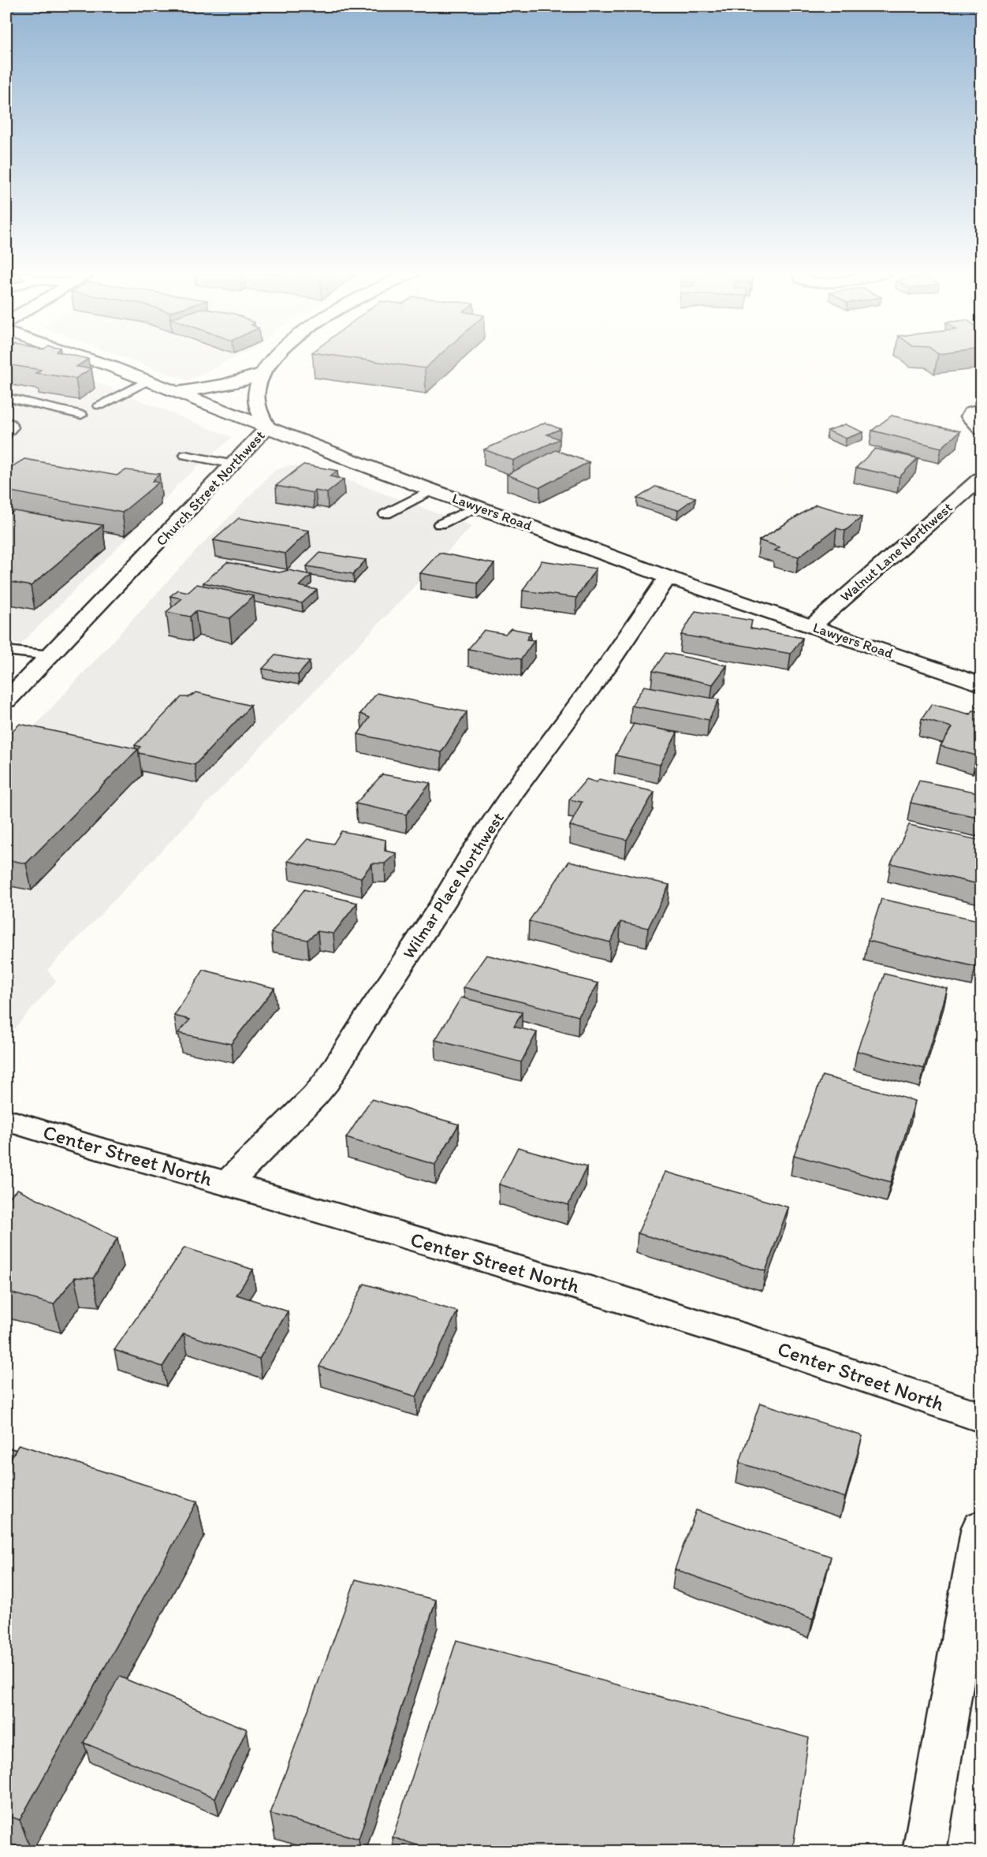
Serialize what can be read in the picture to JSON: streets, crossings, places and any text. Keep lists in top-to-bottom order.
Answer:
{
  "streets": {
    "street": [
      "Church Street Northwest",
      "Lawyers Road",
      "Walnut Lane Northwest",
      "Wilmar Place Northwest",
      "Center Street North"
    ]
  },
  "crossings": [
    ["Church Street Northwest", "Lawyers Road"],
    ["Lawyers Road", "Walnut Lane Northwest"],
    ["Lawyers Road", "Wilmar Place Northwest"],
    ["Wilmar Place Northwest", "Center Street North"]
  ]
}
